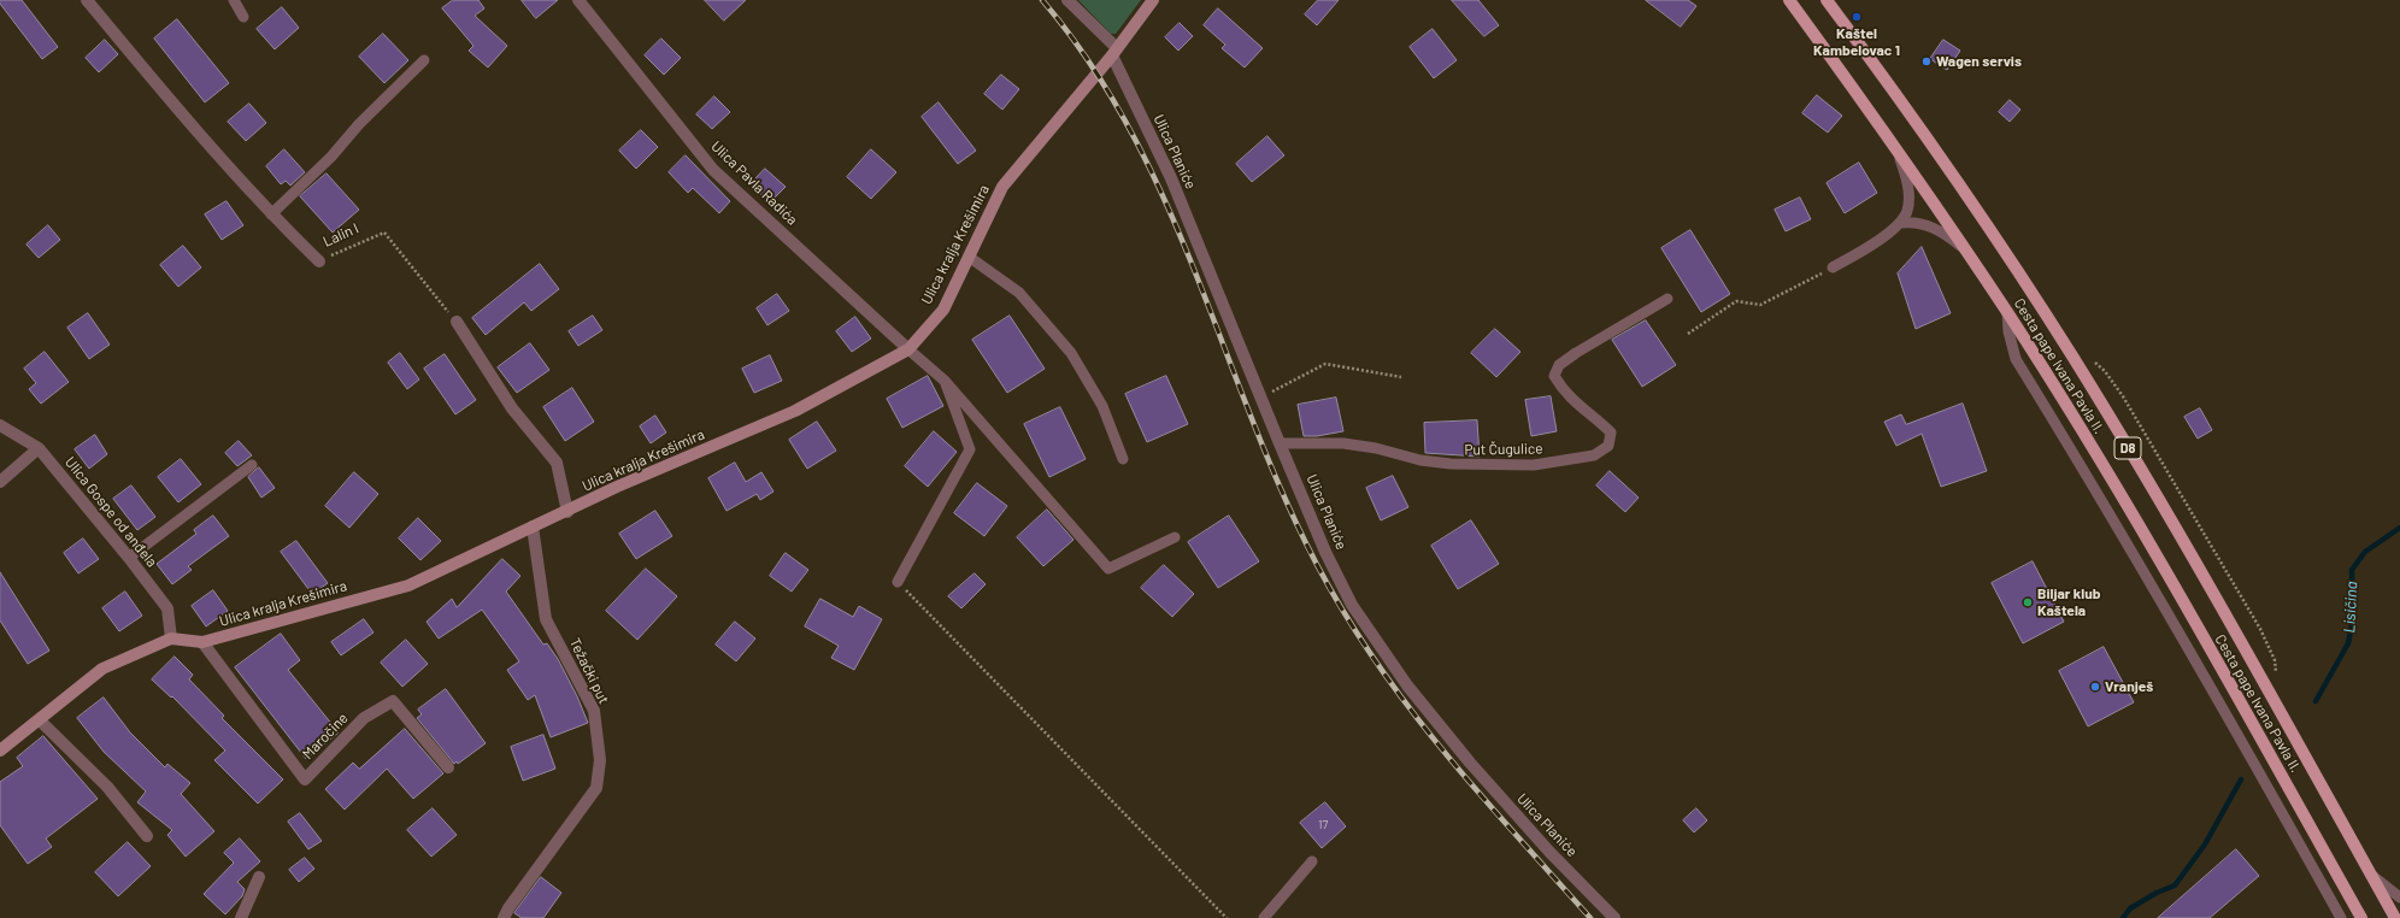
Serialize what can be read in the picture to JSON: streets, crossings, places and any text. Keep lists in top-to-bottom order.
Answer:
{
  "streets": {
    "main road": ["Cesta pape Ivana Pavla II.", "D8"],
    "street": [
      "Ulica Planiće",
      "Ulica Pavla Radića",
      "Lalin I",
      "Ulica kralja Krešimira",
      "Ulica Gospe od anđela",
      "Težački put",
      "Maročine"
    ],
    "lane": ["Put Čugulice"]
  },
  "crossings": [
    ["Ulica Planiće", "Ulica kralja Krešimira"],
    ["Ulica Planiće", "Put Čugulice"],
    ["Ulica Pavla Radića", "Ulica kralja Krešimira"],
    ["Ulica kralja Krešimira", "Ulica Gospe od anđela"],
    ["Ulica kralja Krešimira", "Težački put"],
    ["Ulica kralja Krešimira", "Maročine"]
  ],
  "water": ["Lisičina"],
  "places": [
    "Kaštel Kambelovac 1",
    "Wagen servis",
    "Biljar klub Kaštela",
    "Vranješ"
  ],
  "house_numbers": ["17"]
}
